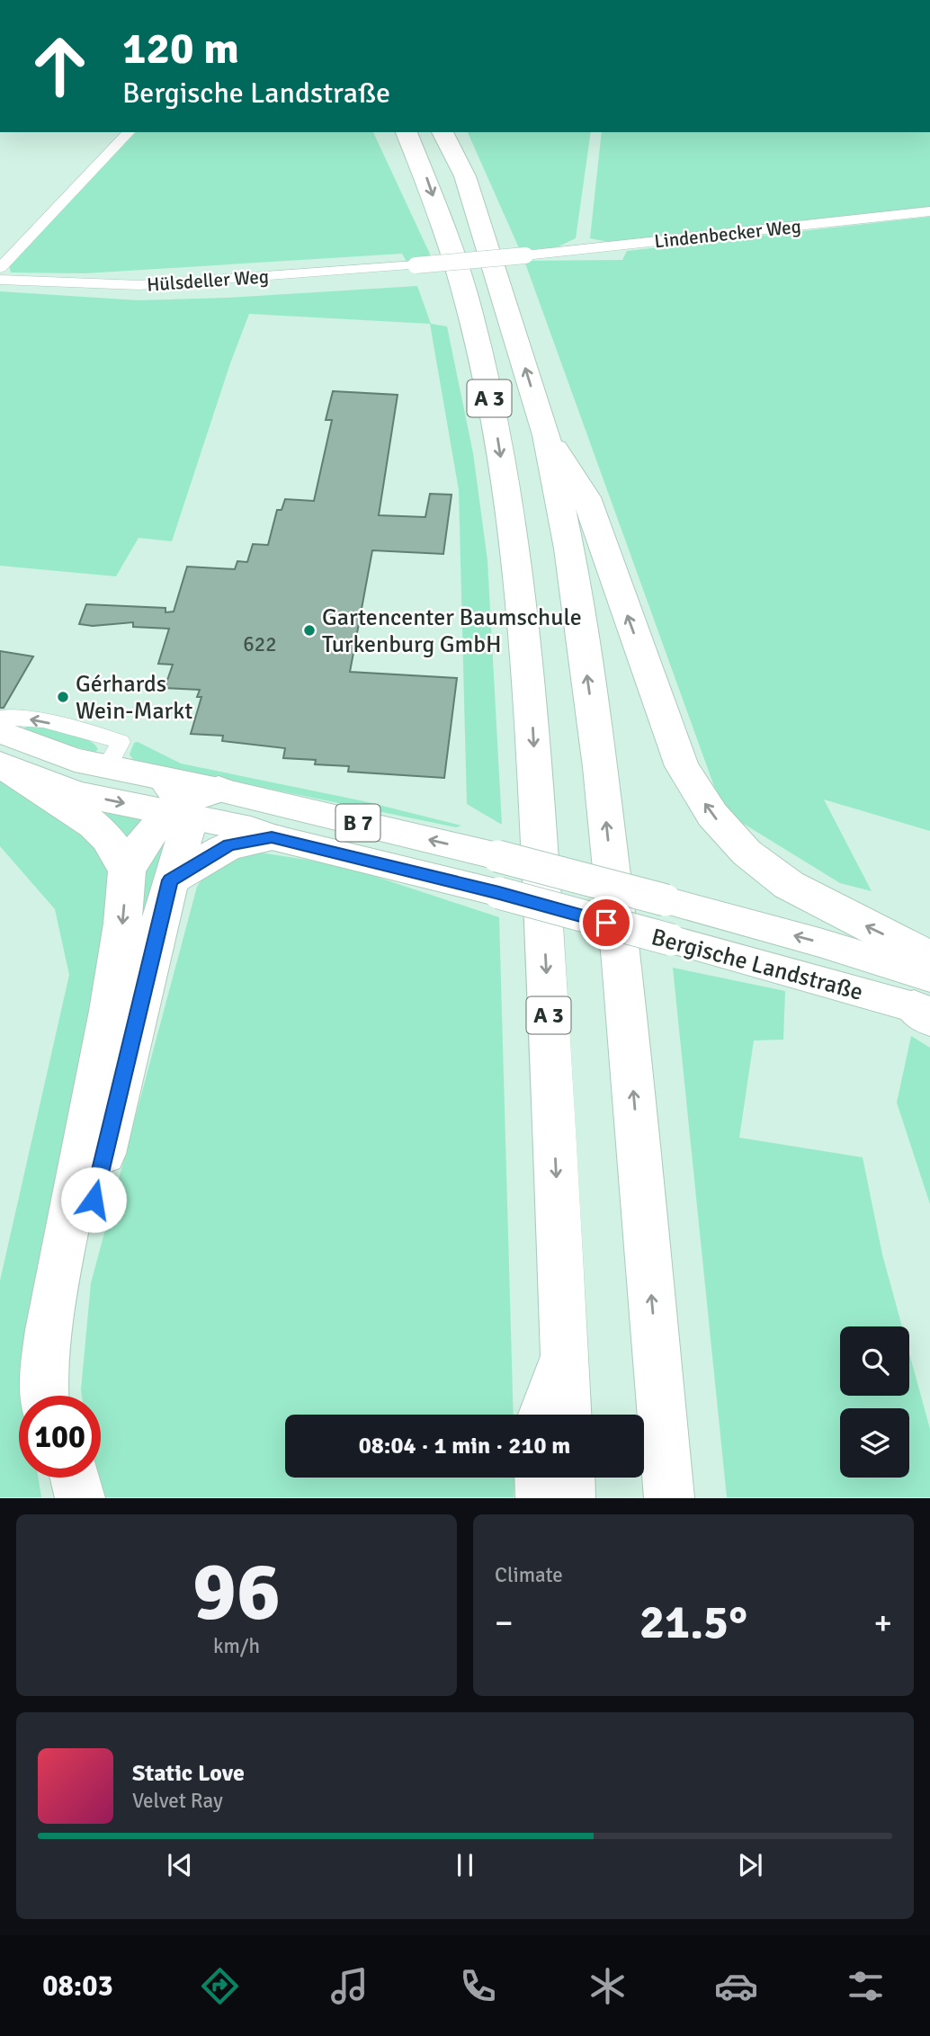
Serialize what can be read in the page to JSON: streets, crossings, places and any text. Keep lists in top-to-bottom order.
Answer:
{
  "streets": {
    "highway": ["A 3"],
    "main road": ["B 7", "Bergische Landstraße"],
    "street": ["Lindenbecker Weg", "Hülsdeller Weg"]
  },
  "crossings": [
    ["Lindenbecker Weg", "Hülsdeller Weg"]
  ],
  "places": ["Gartencenter Baumschule Turkenburg GmbH", "Gérhards Wein-Markt"],
  "house_numbers": ["622"],
  "page": {
    "turn": ["120 m", "Bergische Landstraße"],
    "limit": "100",
    "trip": "08:04 · 1 min · 210 m",
    "tile": [
      ["96", "km/h"],
      "Climate"
    ],
    "heat": ["−", "21.5°", "+"],
    "song": ["Static Love", "Velvet Ray"],
    "tabs": "08:03"
  }
}
